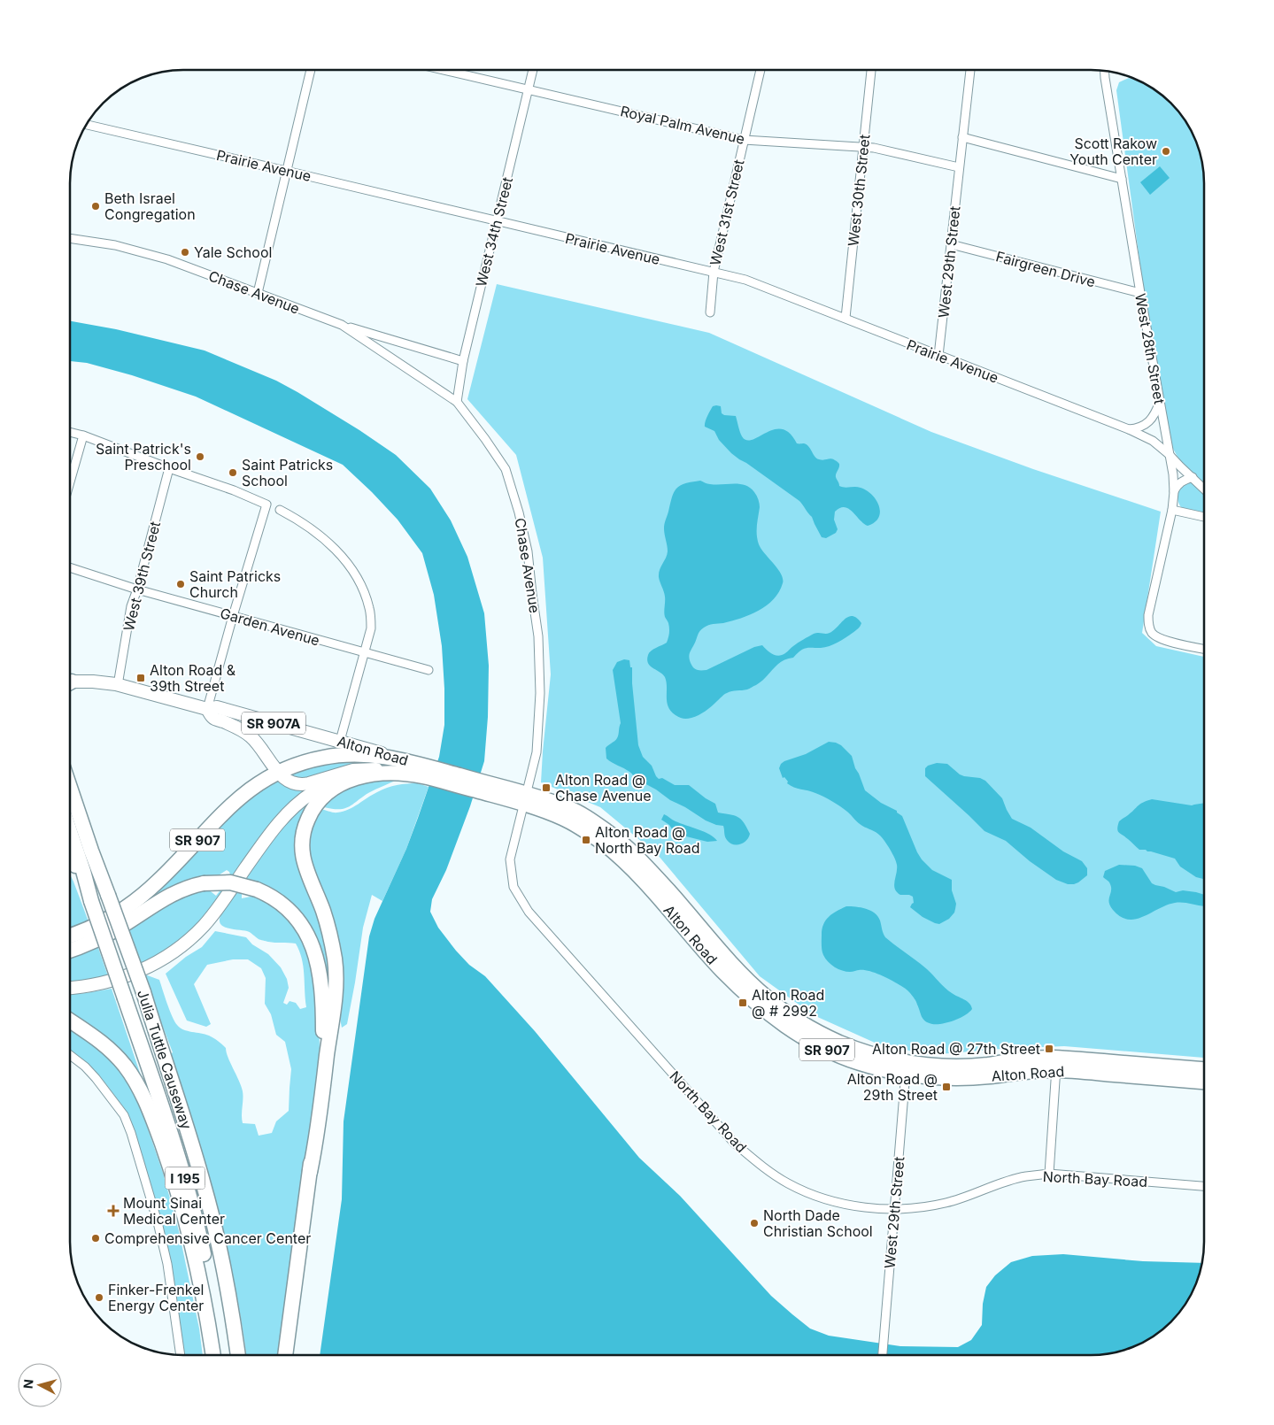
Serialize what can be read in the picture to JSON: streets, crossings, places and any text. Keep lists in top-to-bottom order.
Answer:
{
  "streets": {
    "highway": [
      "Alton Road",
      "SR 907",
      "Julia Tuttle Causeway",
      "I 195"
    ],
    "main road": ["SR 907A"],
    "street": [
      "Royal Palm Avenue",
      "Prairie Avenue",
      "West 30th Street",
      "West 31st Street",
      "West 34th Street",
      "West 29th Street",
      "Fairgreen Drive",
      "Chase Avenue",
      "West 28th Street",
      "West 39th Street",
      "Garden Avenue",
      "North Bay Road"
    ]
  },
  "crossings": [
    ["Royal Palm Avenue", "West 30th Street"],
    ["Royal Palm Avenue", "West 31st Street"],
    ["Royal Palm Avenue", "West 34th Street"],
    ["Royal Palm Avenue", "West 29th Street"],
    ["Prairie Avenue", "West 30th Street"],
    ["Prairie Avenue", "West 31st Street"],
    ["Prairie Avenue", "West 34th Street"],
    ["Prairie Avenue", "West 29th Street"],
    ["Prairie Avenue", "West 28th Street"],
    ["West 34th Street", "Chase Avenue"],
    ["West 29th Street", "Fairgreen Drive"],
    ["West 29th Street", "Alton Road"],
    ["West 29th Street", "North Bay Road"],
    ["Fairgreen Drive", "West 28th Street"],
    ["Chase Avenue", "Alton Road"],
    ["Chase Avenue", "North Bay Road"],
    ["West 39th Street", "Garden Avenue"],
    ["West 39th Street", "Alton Road"],
    ["Alton Road", "SR 907"],
    ["Alton Road", "North Bay Road"]
  ],
  "places": {
    "other": [
      "Scott Rakow Youth Center",
      "Beth Israel Congregation",
      "Yale School",
      "Saint Patrick's Preschool",
      "Saint Patricks School",
      "Saint Patricks Church",
      "North Dade Christian School",
      "Comprehensive Cancer Center",
      "Finker-Frenkel Energy Center"
    ],
    "transit": [
      "Alton Road & 39th Street",
      "Alton Road @ Chase Avenue",
      "Alton Road @ North Bay Road",
      "Alton Road @ # 2992",
      "Alton Road @ 27th Street",
      "Alton Road @ 29th Street"
    ],
    "health": ["Mount Sinai Medical Center"]
  },
  "north": "left"
}
